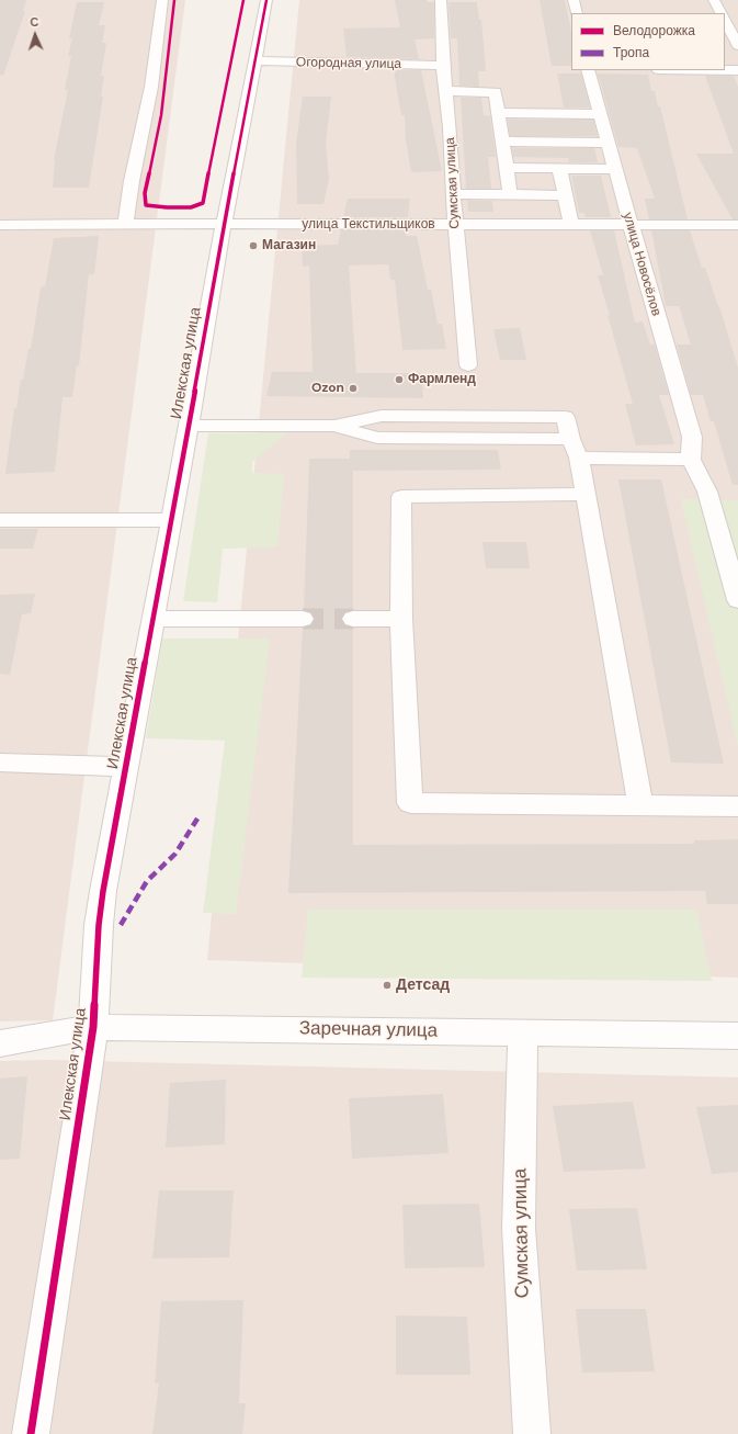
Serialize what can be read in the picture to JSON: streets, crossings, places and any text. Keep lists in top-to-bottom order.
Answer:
{
  "streets": {
    "street": [
      "Огородная улица",
      "Сумская улица",
      "улица Текстильщиков",
      "улица Новосёлов",
      "Илекская улица",
      "Заречная улица"
    ]
  },
  "crossings": [
    ["Огородная улица", "Сумская улица"],
    ["Огородная улица", "Илекская улица"],
    ["Сумская улица", "улица Текстильщиков"],
    ["Сумская улица", "Заречная улица"],
    ["улица Текстильщиков", "улица Новосёлов"],
    ["улица Текстильщиков", "Илекская улица"],
    ["Илекская улица", "Заречная улица"]
  ],
  "places": [
    "Магазин",
    "Фармленд",
    "Ozon",
    "Детсад"
  ],
  "legend": ["Велодорожка", "Тропа"],
  "north": "top"
}
